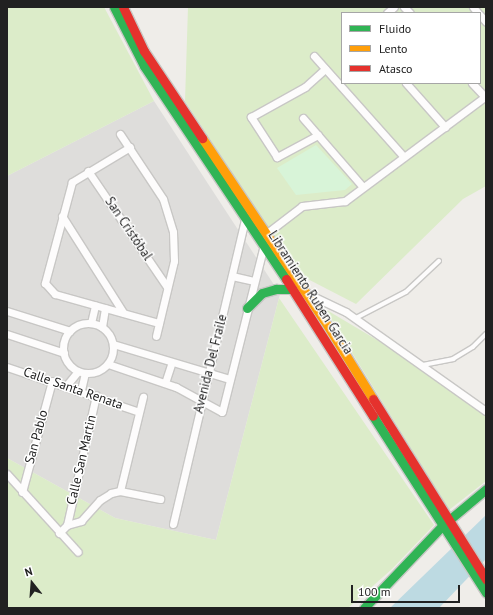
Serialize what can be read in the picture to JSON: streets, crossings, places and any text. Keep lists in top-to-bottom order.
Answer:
{
  "streets": {
    "street": [
      "San Cristóbal",
      "Libramiento Ruben Garcia",
      "Avenida Del Fraile",
      "Calle Santa Renata",
      "San Pablo",
      "Calle San Martin"
    ]
  },
  "crossings": [
    ["Libramiento Ruben Garcia", "Avenida Del Fraile"],
    ["Calle Santa Renata", "San Pablo"],
    ["Calle Santa Renata", "Calle San Martin"]
  ],
  "legend": ["Fluido", "Lento", "Atasco"],
  "scale_bar": "100 m",
  "north": "top"
}
